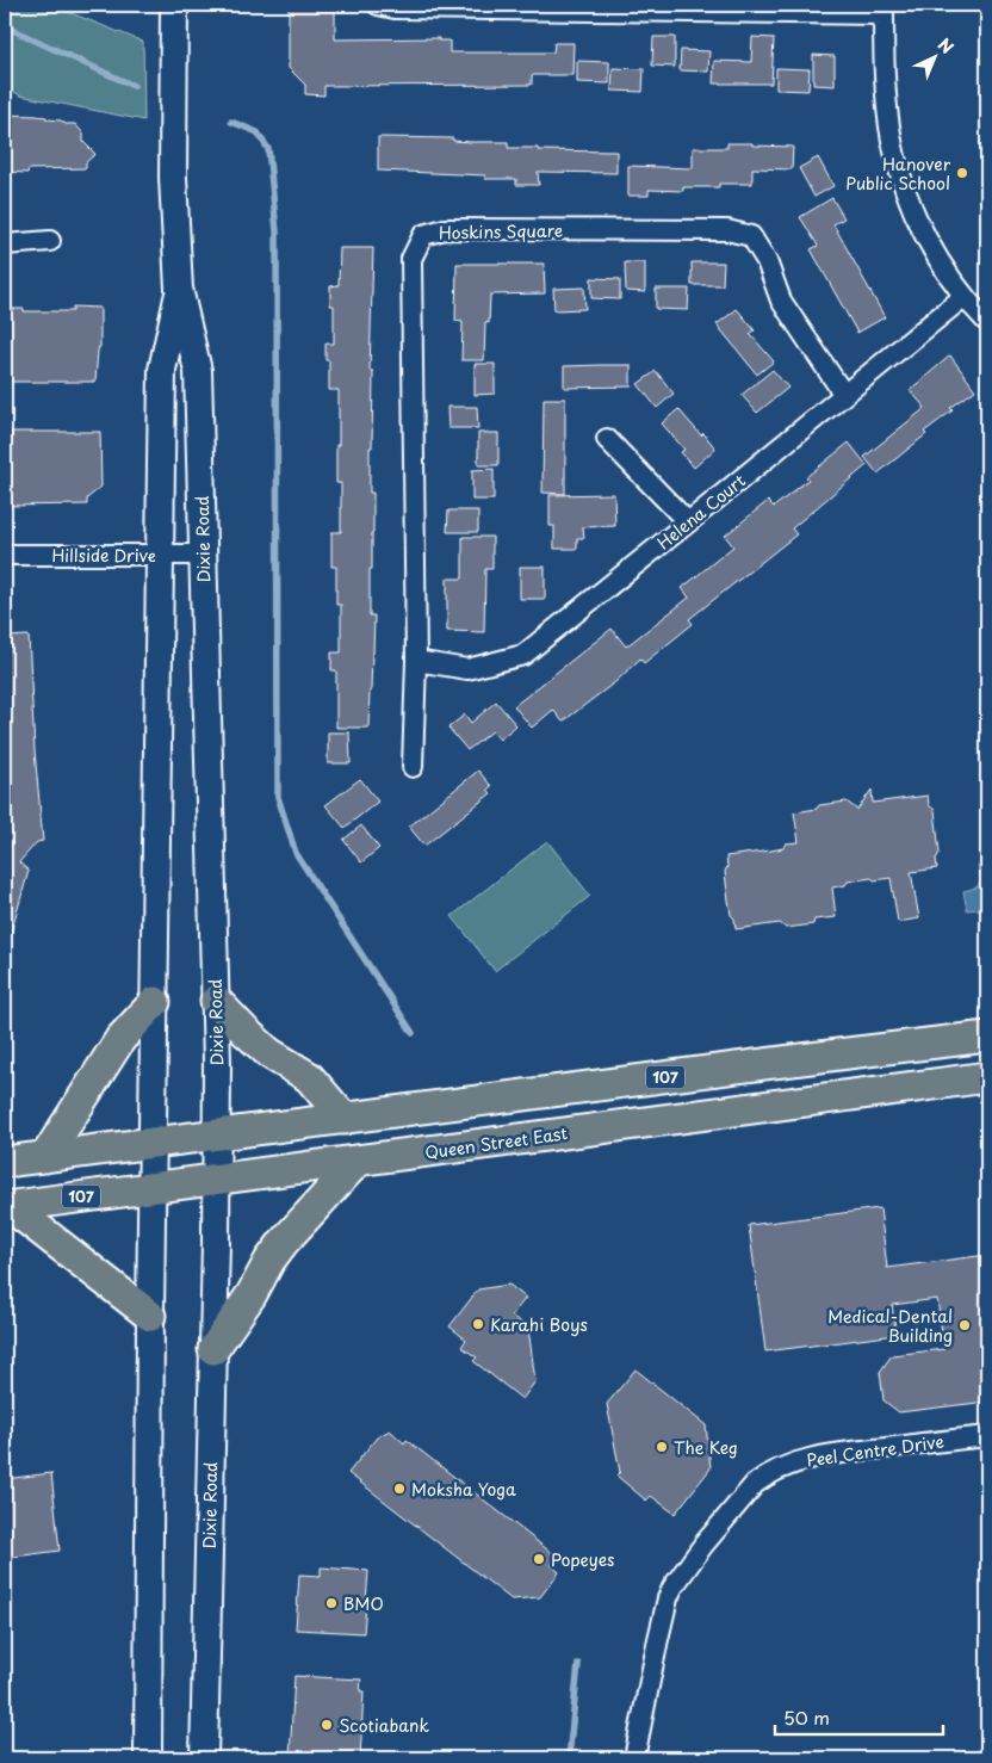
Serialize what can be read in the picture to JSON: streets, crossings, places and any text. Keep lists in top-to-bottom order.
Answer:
{
  "streets": {
    "main road": ["Dixie Road", "107", "Queen Street East"],
    "street": [
      "Hoskins Square",
      "Helena Court",
      "Hillside Drive",
      "Peel Centre Drive"
    ]
  },
  "crossings": [
    ["Hoskins Square", "Helena Court"],
    ["Dixie Road", "Hillside Drive"],
    ["Dixie Road", "107"],
    ["Dixie Road", "Queen Street East"]
  ],
  "places": [
    "Hanover Public School",
    "Karahi Boys",
    "Medical-Dental Building",
    "The Keg",
    "Moksha Yoga",
    "Popeyes",
    "BMO",
    "Scotiabank"
  ],
  "scale_bar": "50 m",
  "north": "top right"
}
